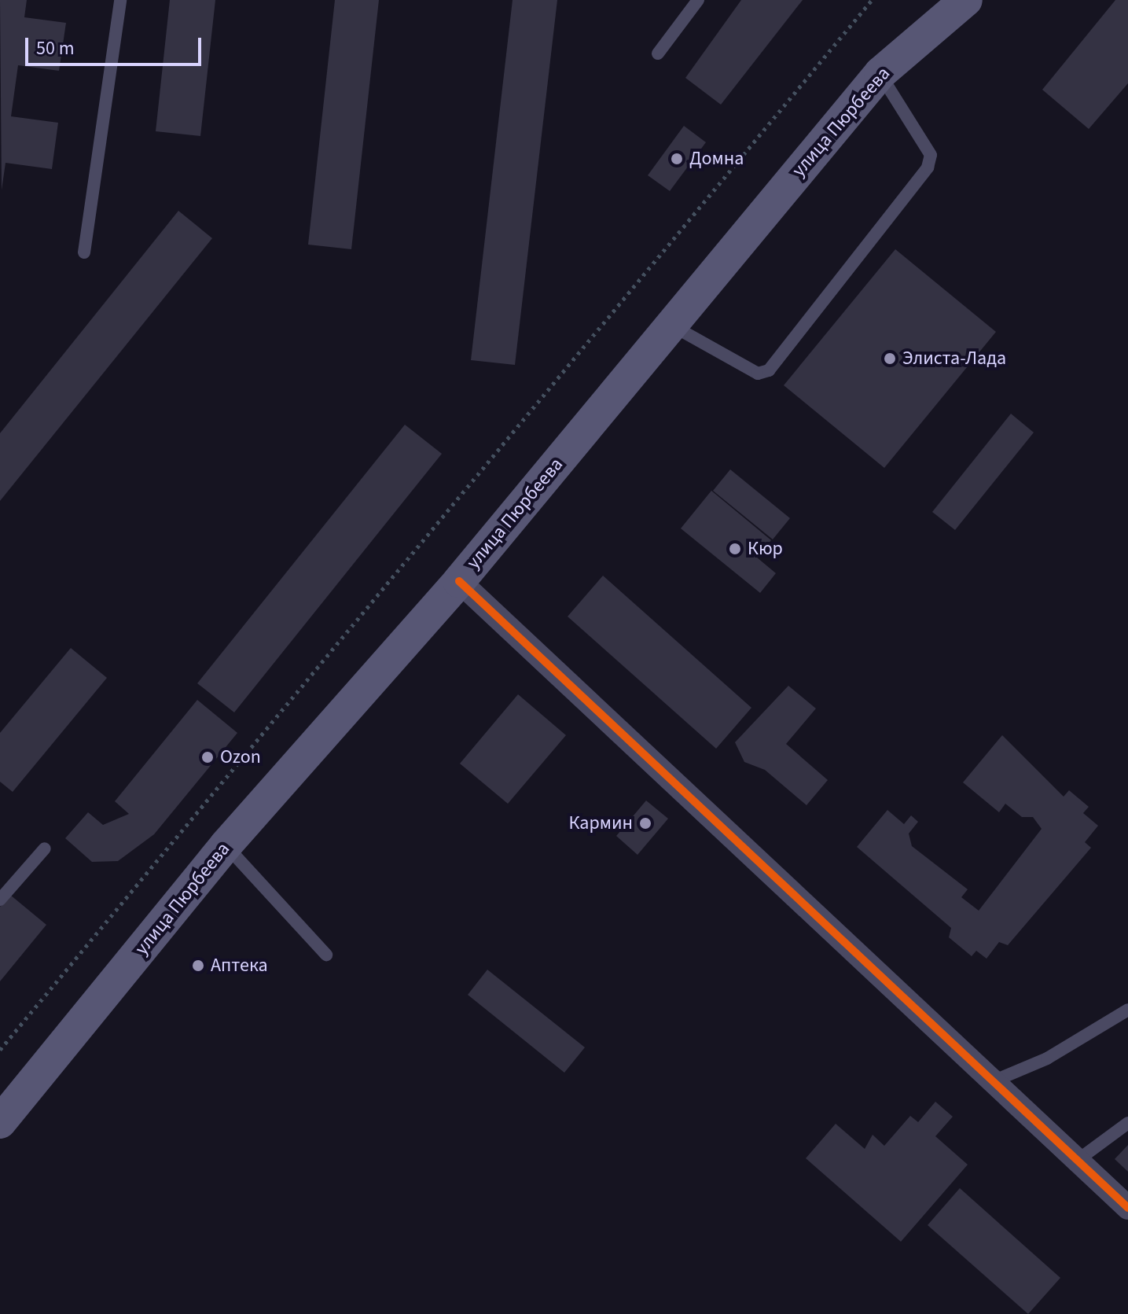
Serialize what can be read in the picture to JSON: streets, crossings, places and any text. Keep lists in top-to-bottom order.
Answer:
{
  "streets": {
    "main road": ["улица Пюрбеева"]
  },
  "places": [
    "Домна",
    "Элиста-Лада",
    "Кюр",
    "Ozon",
    "Кармин",
    "Аптека"
  ],
  "scale_bar": "50 m"
}
